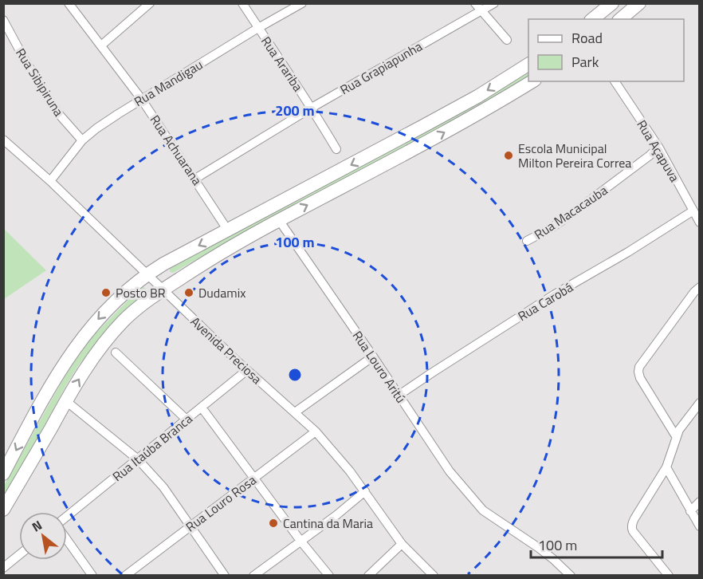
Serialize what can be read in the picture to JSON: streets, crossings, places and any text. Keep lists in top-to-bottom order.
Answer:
{
  "streets": {
    "street": [
      "Rua Arariba",
      "Rua Grapiapunha",
      "Rua Sibipiruna",
      "Rua Mandigau",
      "Rua Achuarana",
      "Rua Açapuva",
      "Rua Macacauba",
      "Rua Carobá",
      "Avenida Preciosa",
      "Rua Louro Aritú",
      "Rua Itaúba Branca",
      "Rua Louro Rosa"
    ]
  },
  "crossings": [
    ["Rua Arariba", "Rua Grapiapunha"],
    ["Rua Arariba", "Rua Mandigau"],
    ["Rua Grapiapunha", "Rua Achuarana"],
    ["Rua Sibipiruna", "Rua Mandigau"],
    ["Rua Mandigau", "Rua Achuarana"],
    ["Rua Mandigau", "Avenida Preciosa"],
    ["Rua Açapuva", "Rua Macacauba"],
    ["Rua Açapuva", "Rua Carobá"],
    ["Rua Carobá", "Rua Louro Aritú"],
    ["Avenida Preciosa", "Rua Itaúba Branca"],
    ["Avenida Preciosa", "Rua Louro Rosa"]
  ],
  "places": [
    "Escola Municipal Milton Pereira Correa",
    "Posto BR",
    "Dudamix",
    "Cantina da Maria"
  ],
  "legend": ["Road", "Park"],
  "scale_bar": "100 m",
  "north": "top left",
  "rings": ["200 m", "100 m"]
}
